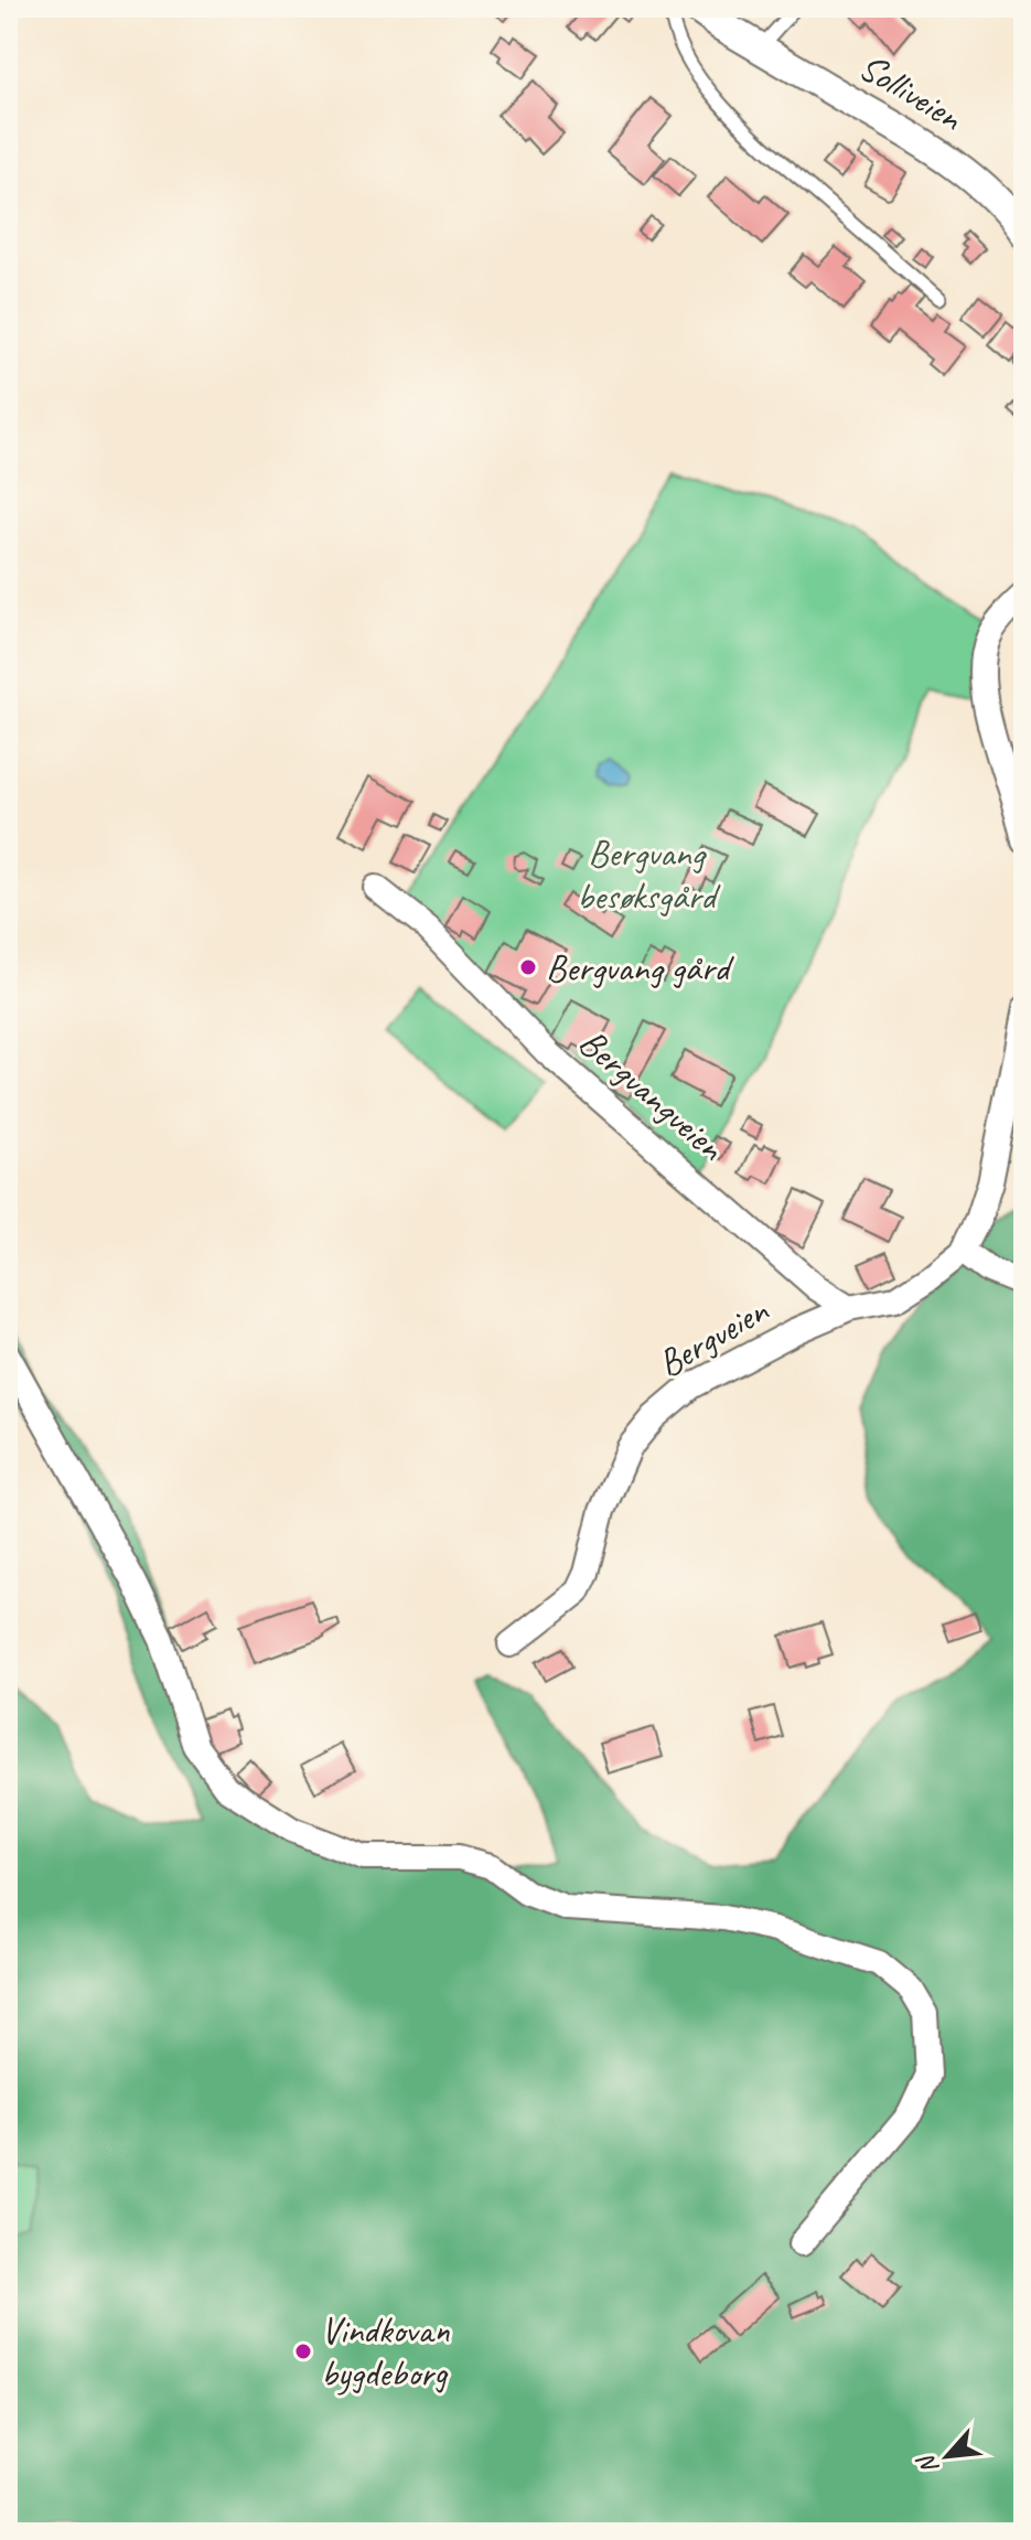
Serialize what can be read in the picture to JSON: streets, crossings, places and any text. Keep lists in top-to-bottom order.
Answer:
{
  "streets": {
    "street": ["Solliveien", "Bergvangveien", "Bergveien"]
  },
  "crossings": [
    ["Bergvangveien", "Bergveien"]
  ],
  "parks": ["Bergvang besøksgård"],
  "places": ["Bergvang gård", "Vindkovan bygdeborg"],
  "north": "bottom left"
}
